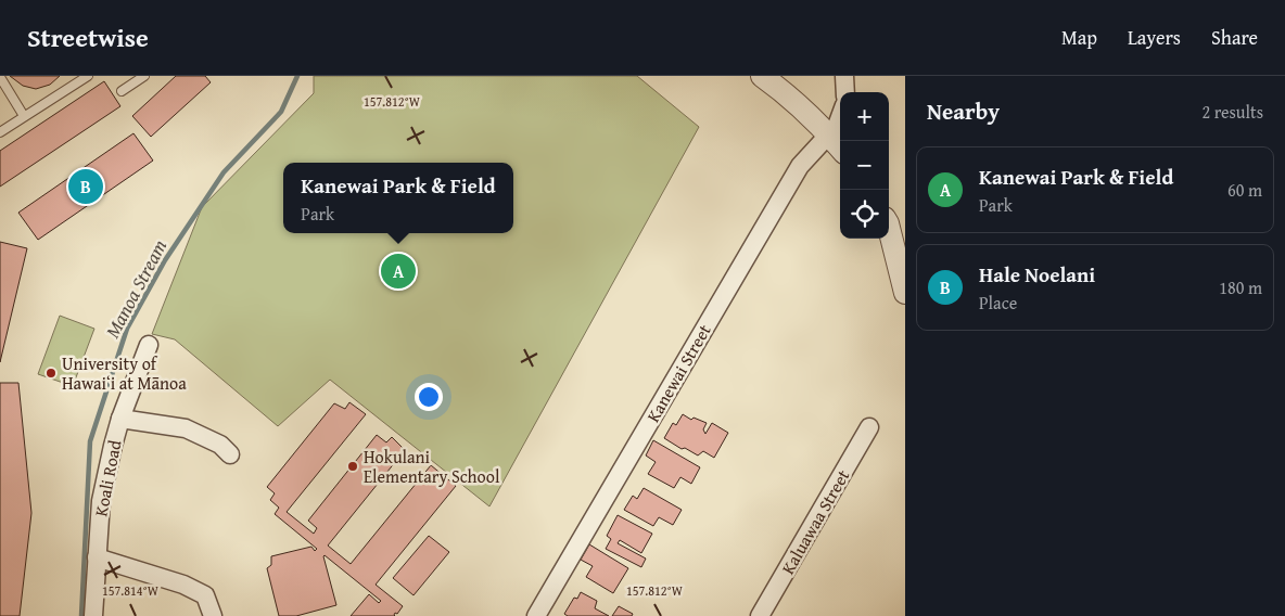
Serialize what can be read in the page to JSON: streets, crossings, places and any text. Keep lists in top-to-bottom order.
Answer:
{
  "streets": {
    "street": ["Kanewai Street", "Koali Road", "Kaluawaa Street"]
  },
  "water": ["Manoa Stream"],
  "places": ["University of Hawaiʻi at Mānoa", "Hokulani Elementary School"],
  "page": {
    "header": "Streetwise",
    "nav": ["Map", "Layers", "Share"],
    "heading": ["Nearby", "2 results"],
    "map_buttons": ["+", "−"],
    "list": [
      {
        "mark": "A",
        "name": "Kanewai Park & Field",
        "note": "Park",
        "value": "60 m"
      },
      {
        "mark": "B",
        "name": "Hale Noelani",
        "note": "Place",
        "value": "180 m"
      }
    ],
    "popup": ["Kanewai Park & Field", "Park"],
    "pins": ["B", "A"]
  },
  "coordinates": ["157.812°W", "157.814°W"]
}
